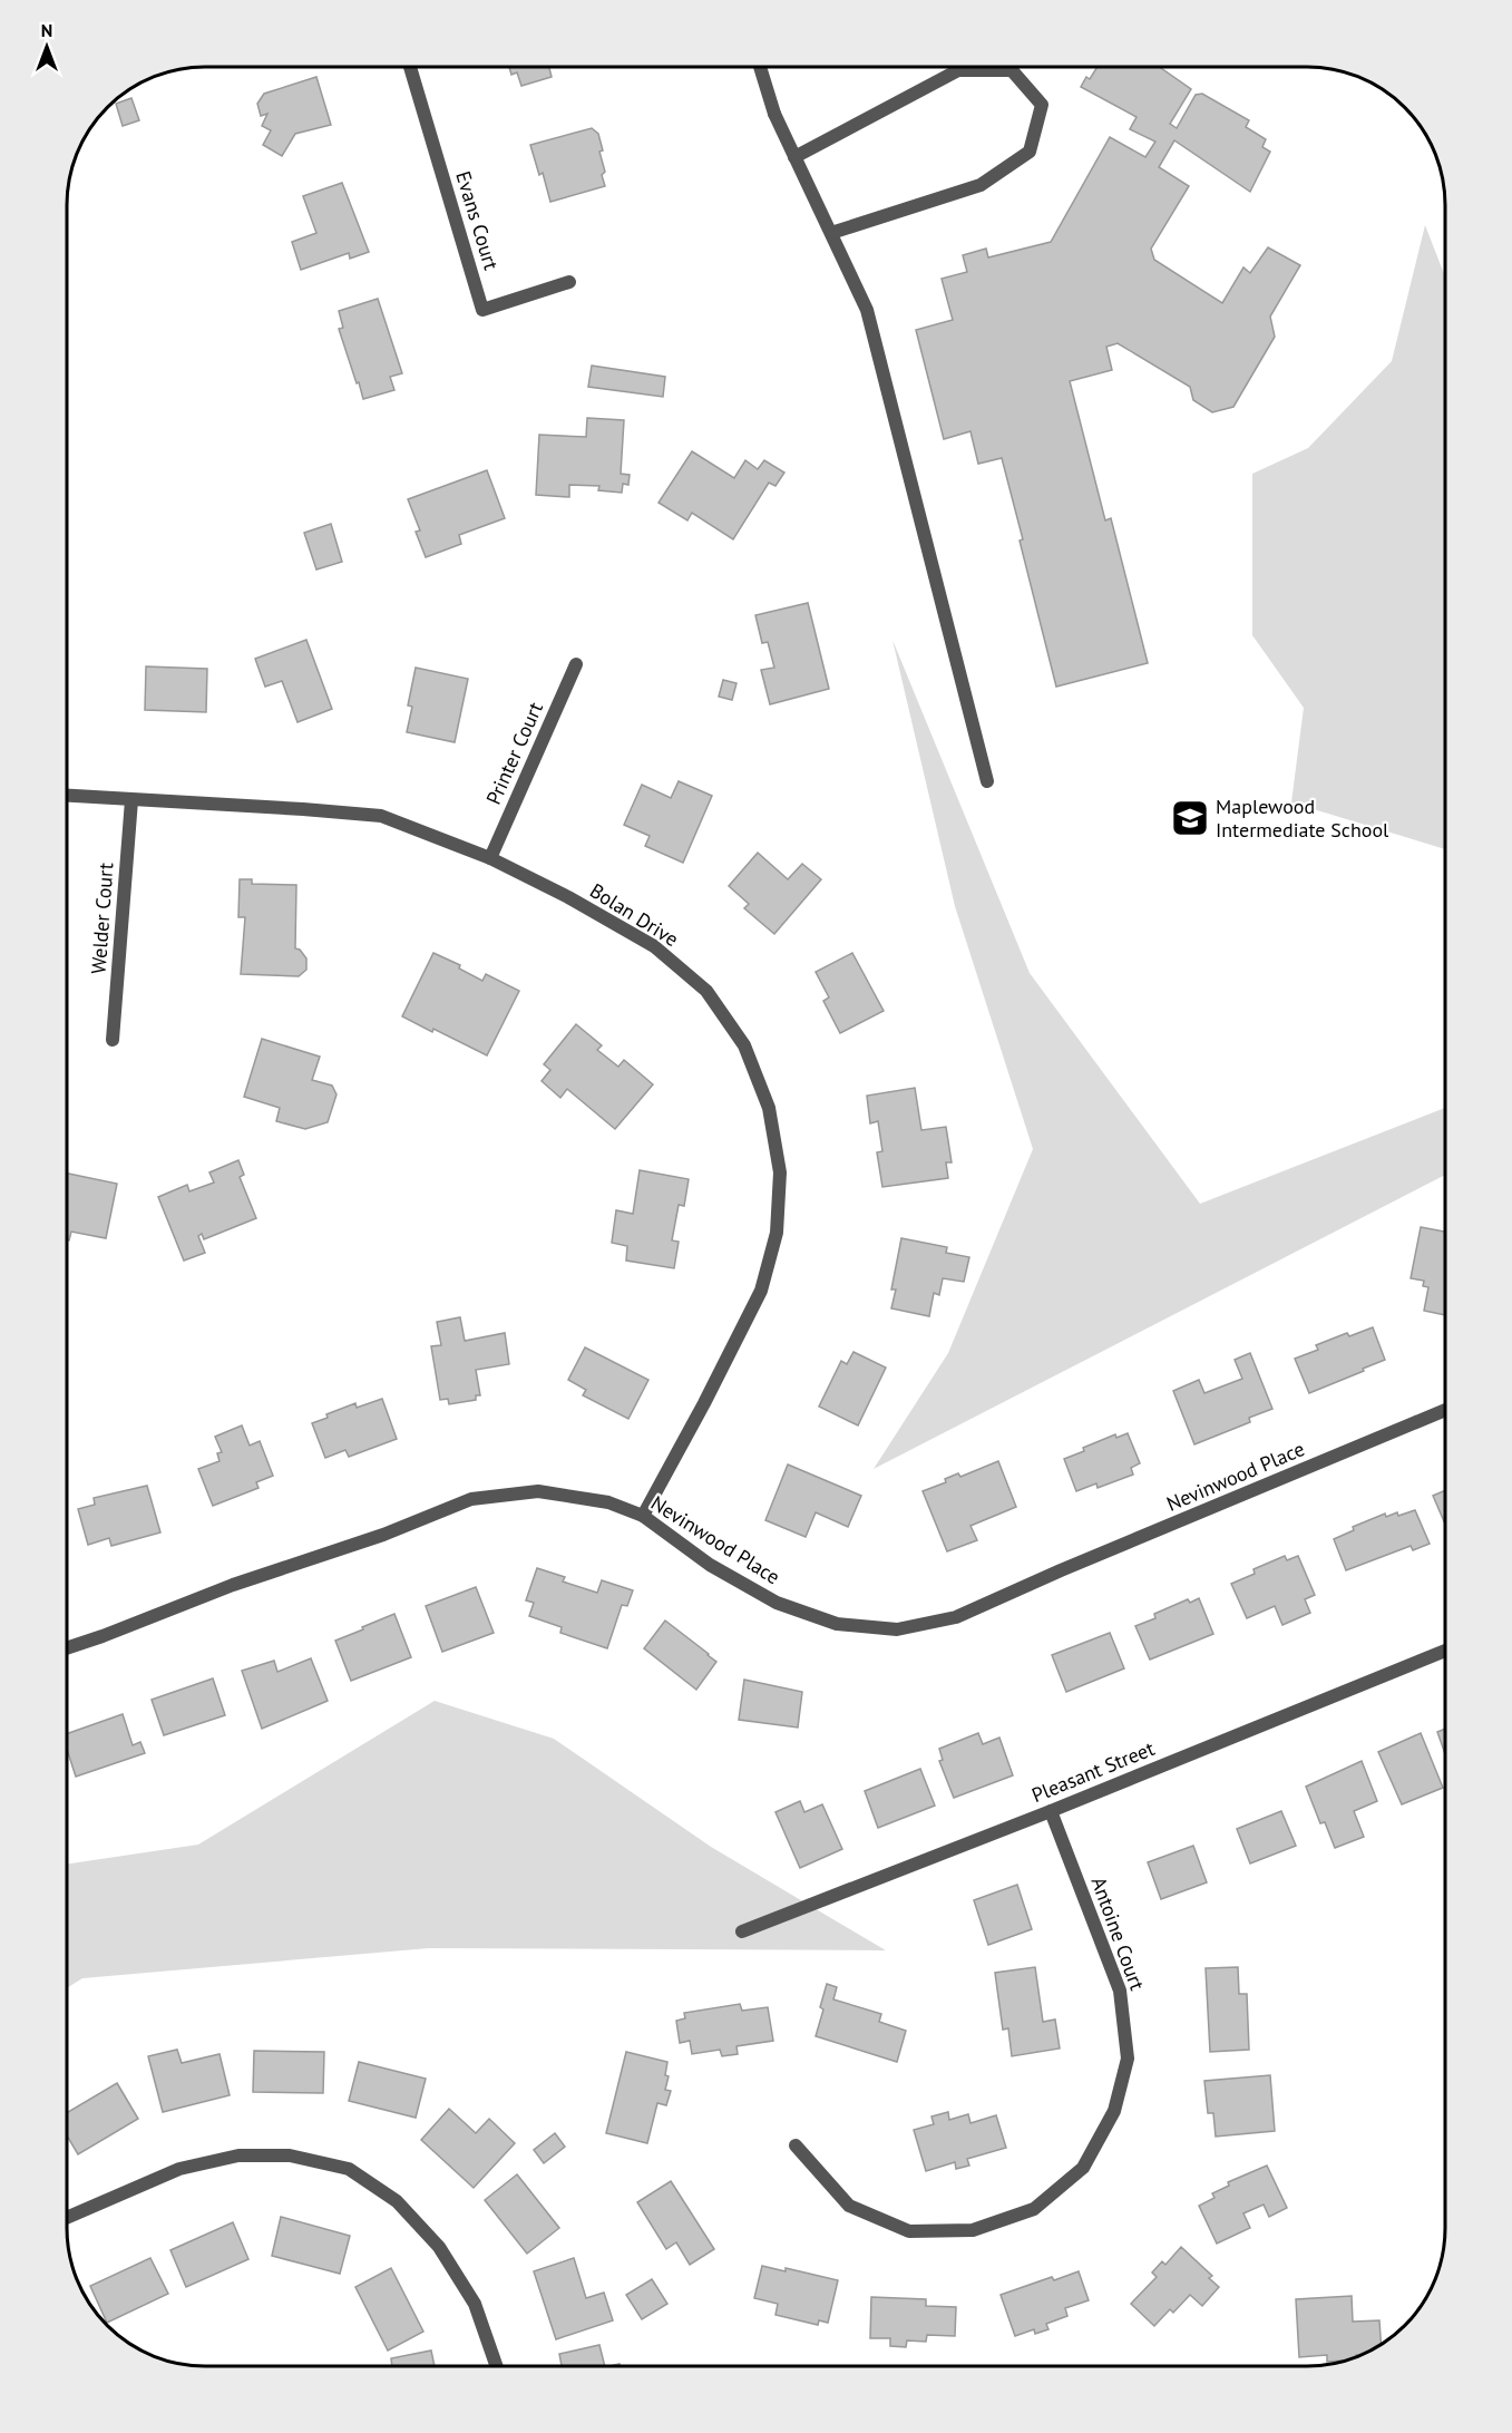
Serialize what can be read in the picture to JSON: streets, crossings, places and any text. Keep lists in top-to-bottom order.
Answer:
{
  "streets": {
    "street": [
      "Evans Court",
      "Printer Court",
      "Bolan Drive",
      "Welder Court",
      "Nevinwood Place",
      "Pleasant Street",
      "Antoine Court"
    ]
  },
  "crossings": [
    ["Printer Court", "Bolan Drive"],
    ["Bolan Drive", "Welder Court"],
    ["Bolan Drive", "Nevinwood Place"],
    ["Pleasant Street", "Antoine Court"]
  ],
  "places": {
    "school or university": ["Maplewood Intermediate School"]
  },
  "north": "top"
}
